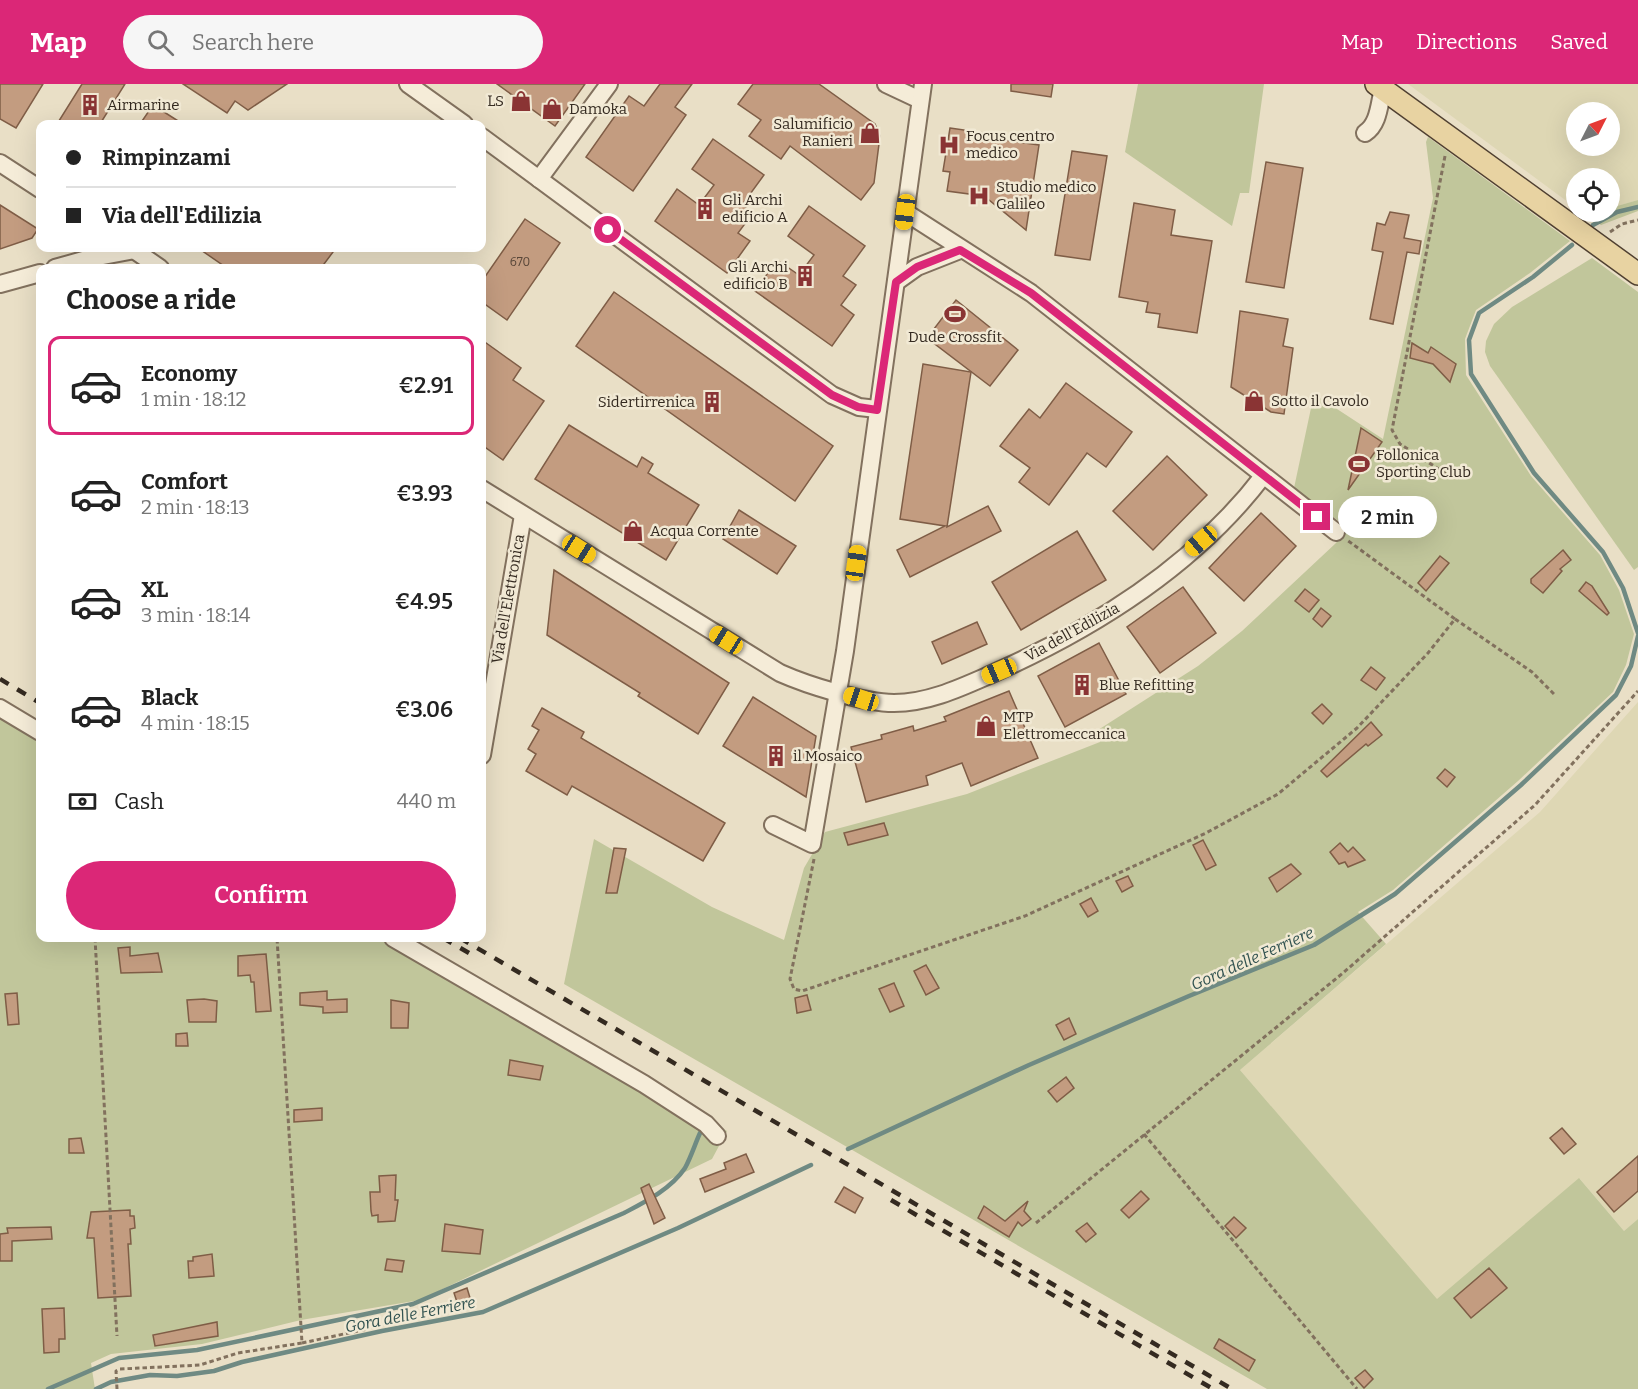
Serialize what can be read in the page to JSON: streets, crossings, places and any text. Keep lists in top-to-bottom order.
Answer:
{
  "streets": {
    "street": ["Via dell'Elettronica", "Via dell'Edilizia"]
  },
  "crossings": [
    ["Via dell'Elettronica", "Via dell'Edilizia"]
  ],
  "water": ["Gora delle Ferriere"],
  "places": {
    "shop": [
      "LS",
      "Damoka",
      "Salumificio Ranieri",
      "Sotto il Cavolo",
      "Acqua Corrente",
      "MTP Elettromeccanica"
    ],
    "building": [
      "Airmarine",
      "Gli Archi edificio A",
      "Gli Archi edificio B",
      "Sidertirrenica",
      "Blue Refitting",
      "il Mosaico"
    ],
    "hospital": ["Focus centro medico", "Studio medico Galileo"],
    "sports": ["Dude Crossfit", "Follonica Sporting Club"]
  },
  "house_numbers": ["670"],
  "north": "top right",
  "page": {
    "header": "Map",
    "search": "Search here",
    "nav": ["Map", "Directions", "Saved"],
    "banner": ["Rimpinzami", "Via dell'Edilizia"],
    "heading": "Choose a ride",
    "list": [
      {
        "name": "Economy",
        "note": "1 min · 18:12",
        "value": "€2.91"
      },
      {
        "name": "Comfort",
        "note": "2 min · 18:13",
        "value": "€3.93"
      },
      {
        "name": "XL",
        "note": "3 min · 18:14",
        "value": "€4.95"
      },
      {
        "name": "Black",
        "note": "4 min · 18:15",
        "value": "€3.06"
      }
    ],
    "bubble": "2 min",
    "pay": ["Cash", "440 m"],
    "buttons": "Confirm"
  }
}
